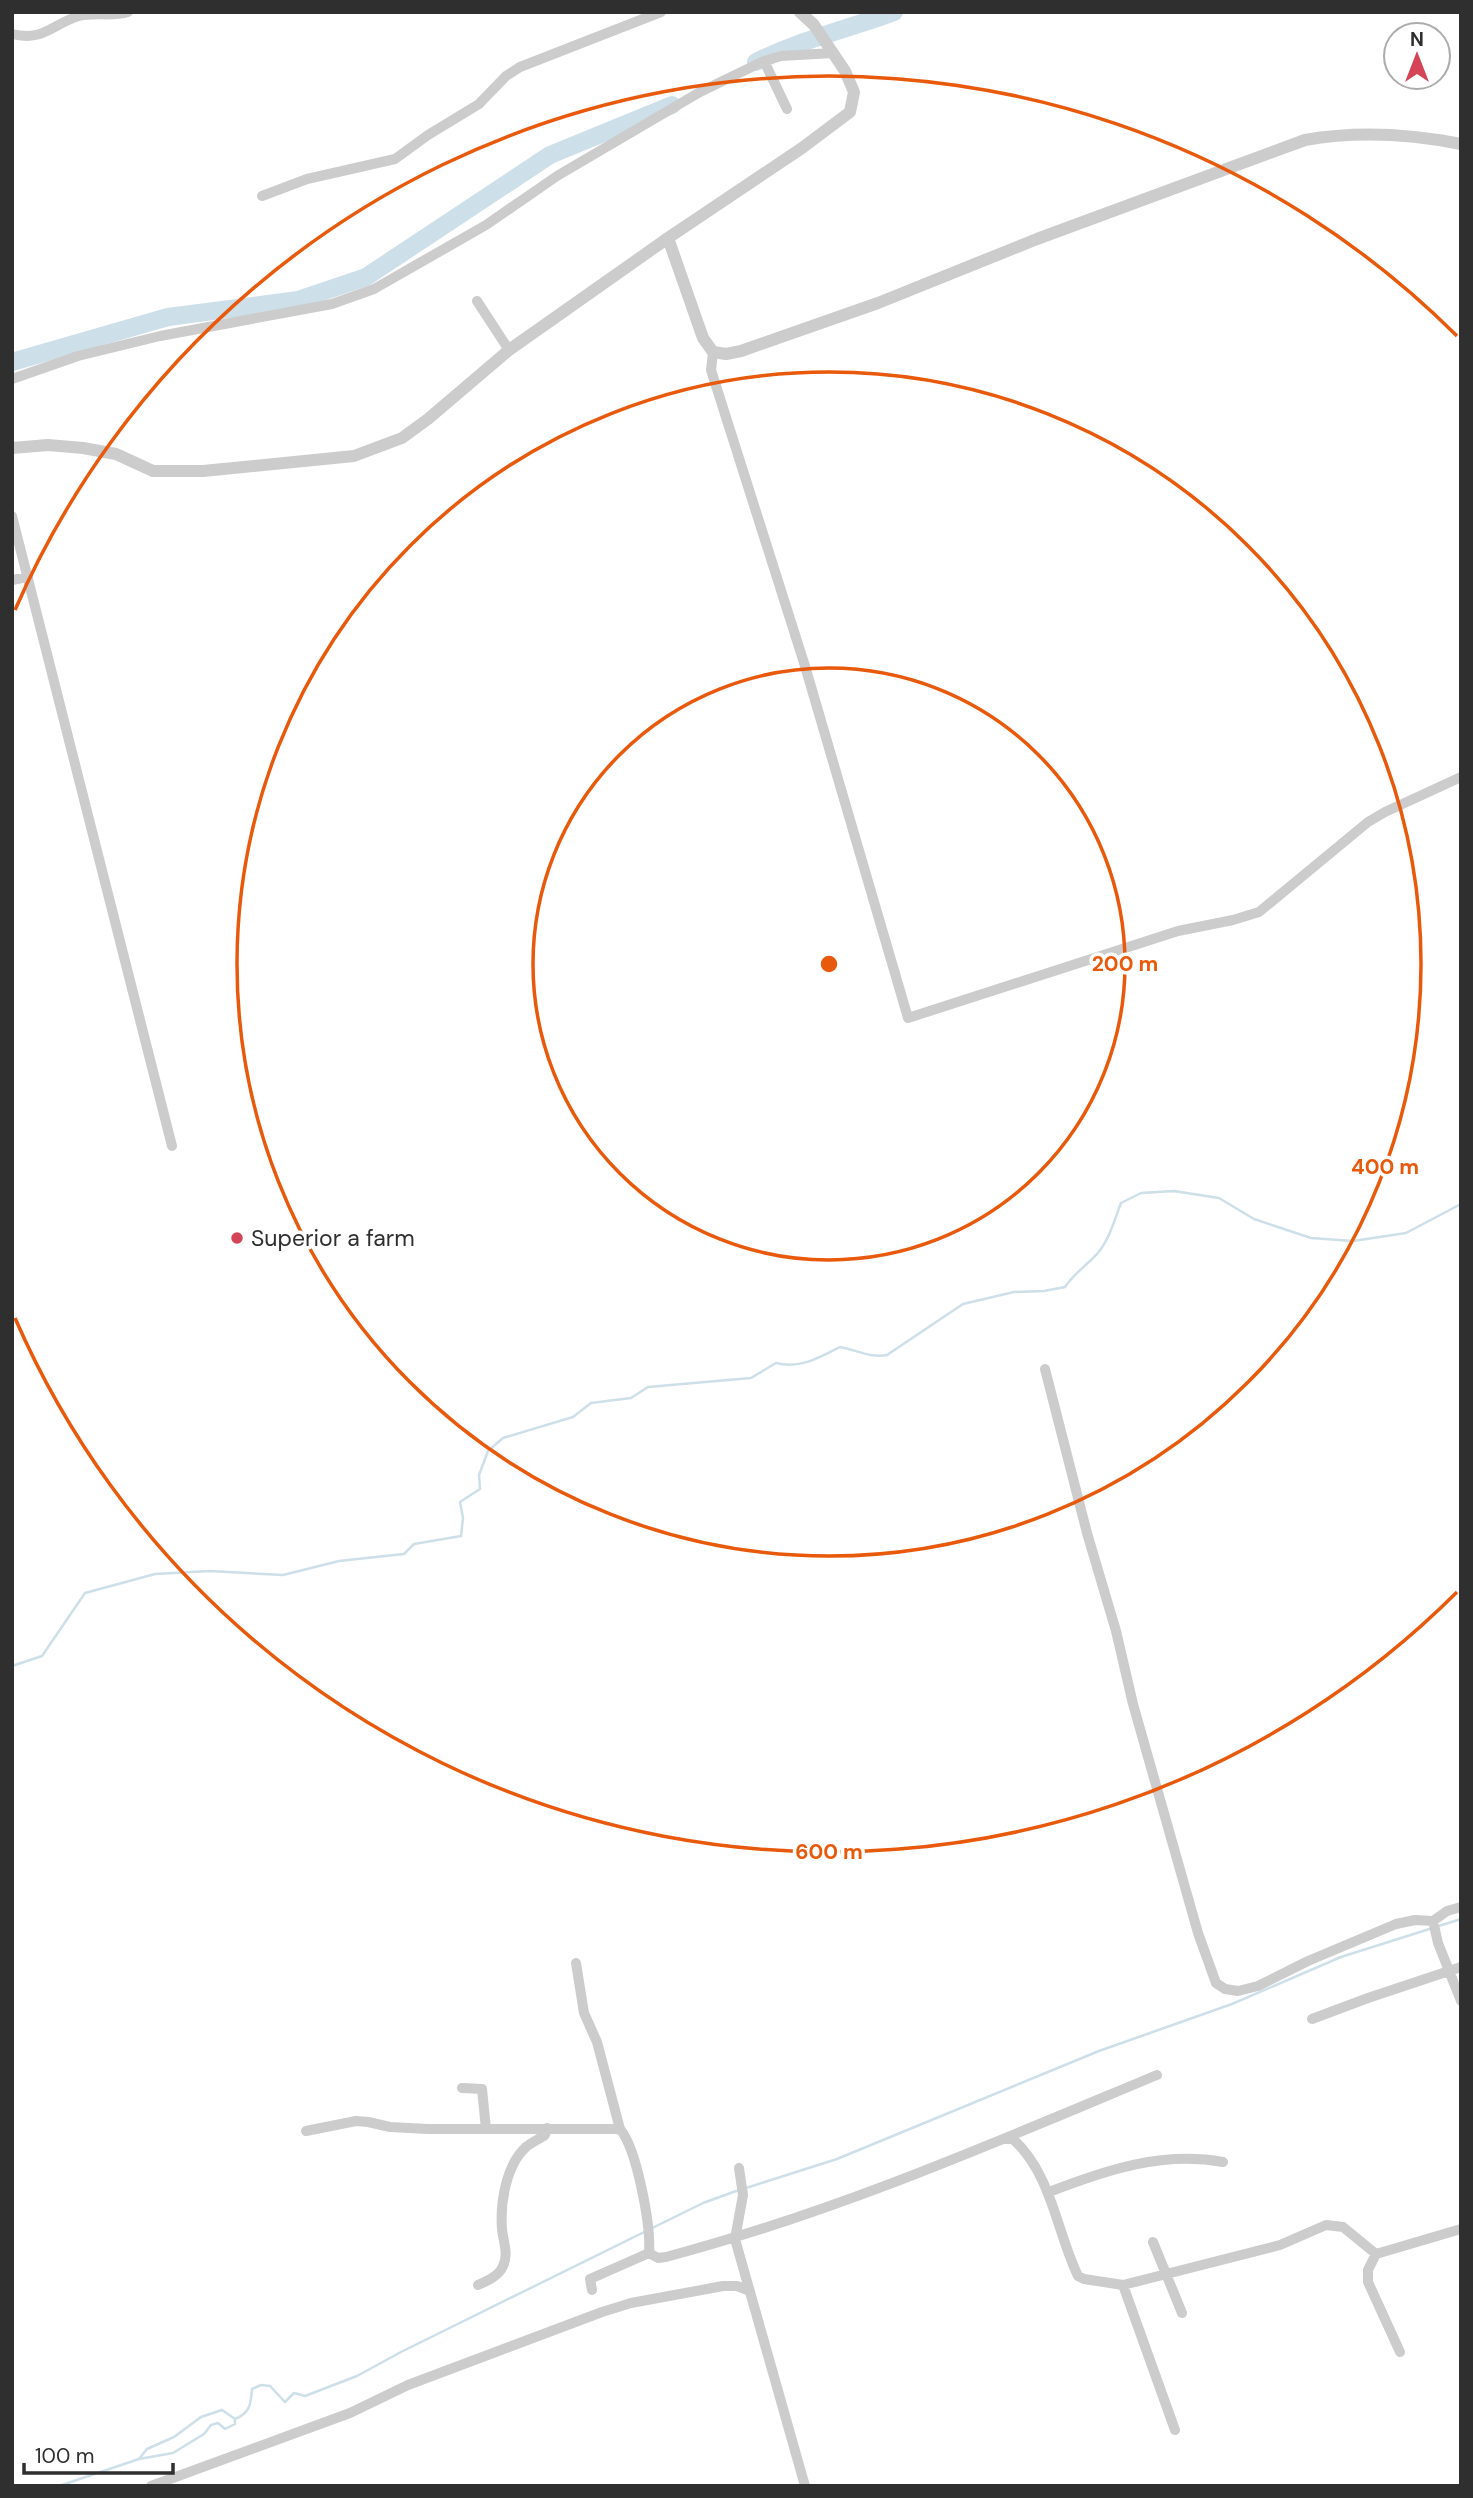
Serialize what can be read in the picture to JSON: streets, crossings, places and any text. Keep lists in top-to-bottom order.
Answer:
{
  "places": ["Superior a farm"],
  "scale_bar": "100 m",
  "north": "top",
  "rings": ["200 m", "400 m", "600 m"]
}
